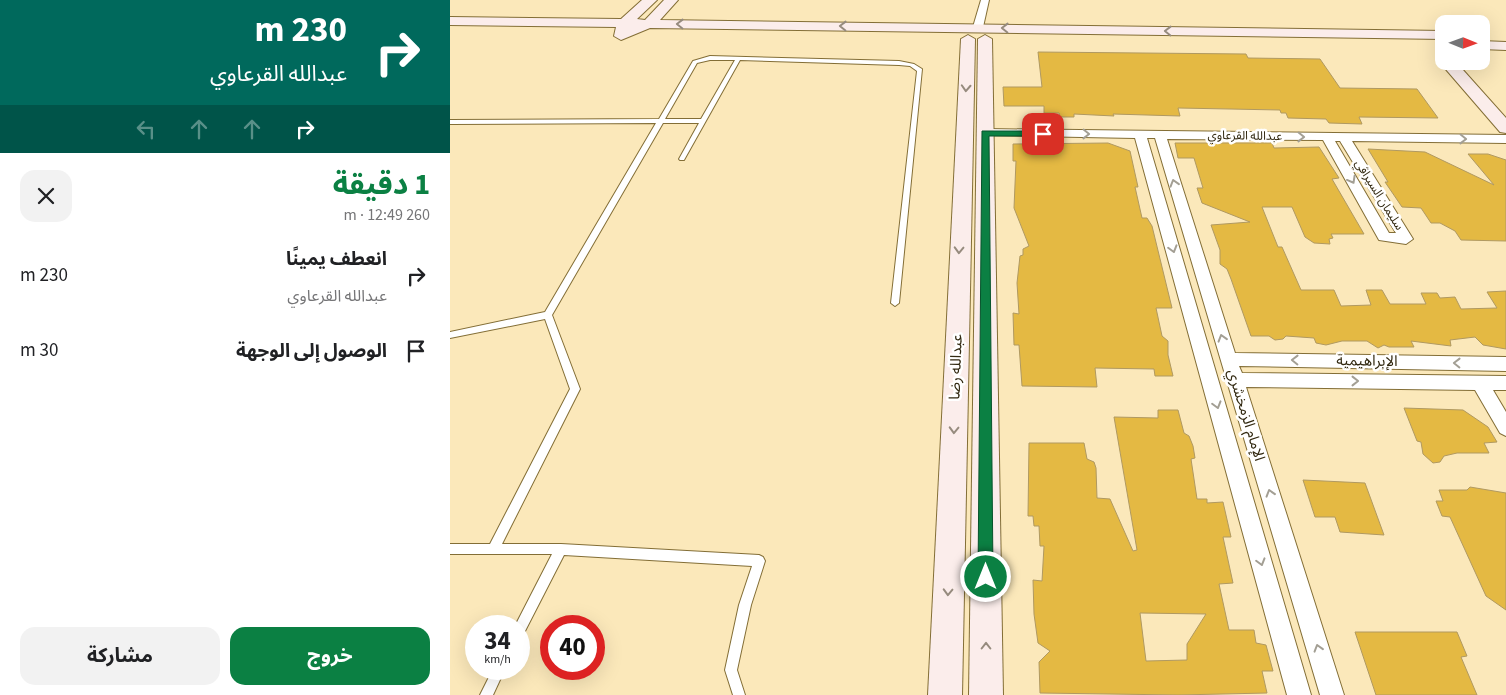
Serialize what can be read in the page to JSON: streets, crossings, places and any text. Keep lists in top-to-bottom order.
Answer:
{
  "streets": {
    "main road": ["عبدالله رضا"],
    "street": [
      "عبدالله القرعاوي",
      "سليمان السيراقي",
      "الإبراهيمية",
      "الإمام الزمخشري"
    ]
  },
  "crossings": [
    ["عبدالله القرعاوي", "سليمان السيراقي"],
    ["عبدالله القرعاوي", "عبدالله رضا"],
    ["عبدالله القرعاوي", "الإمام الزمخشري"],
    ["الإبراهيمية", "الإمام الزمخشري"]
  ],
  "north": "right",
  "page": {
    "turn": ["230 m", "عبدالله القرعاوي"],
    "heading": ["1 دقيقة", "260 m · 12:49"],
    "list": [
      {
        "name": "انعطف يمينًا",
        "note": "عبدالله القرعاوي",
        "value": "230 m"
      },
      {
        "name": "الوصول إلى الوجهة",
        "value": "30 m"
      }
    ],
    "speed": "34 km/h",
    "limit": "40",
    "buttons": ["خروج", "مشاركة"]
  }
}
